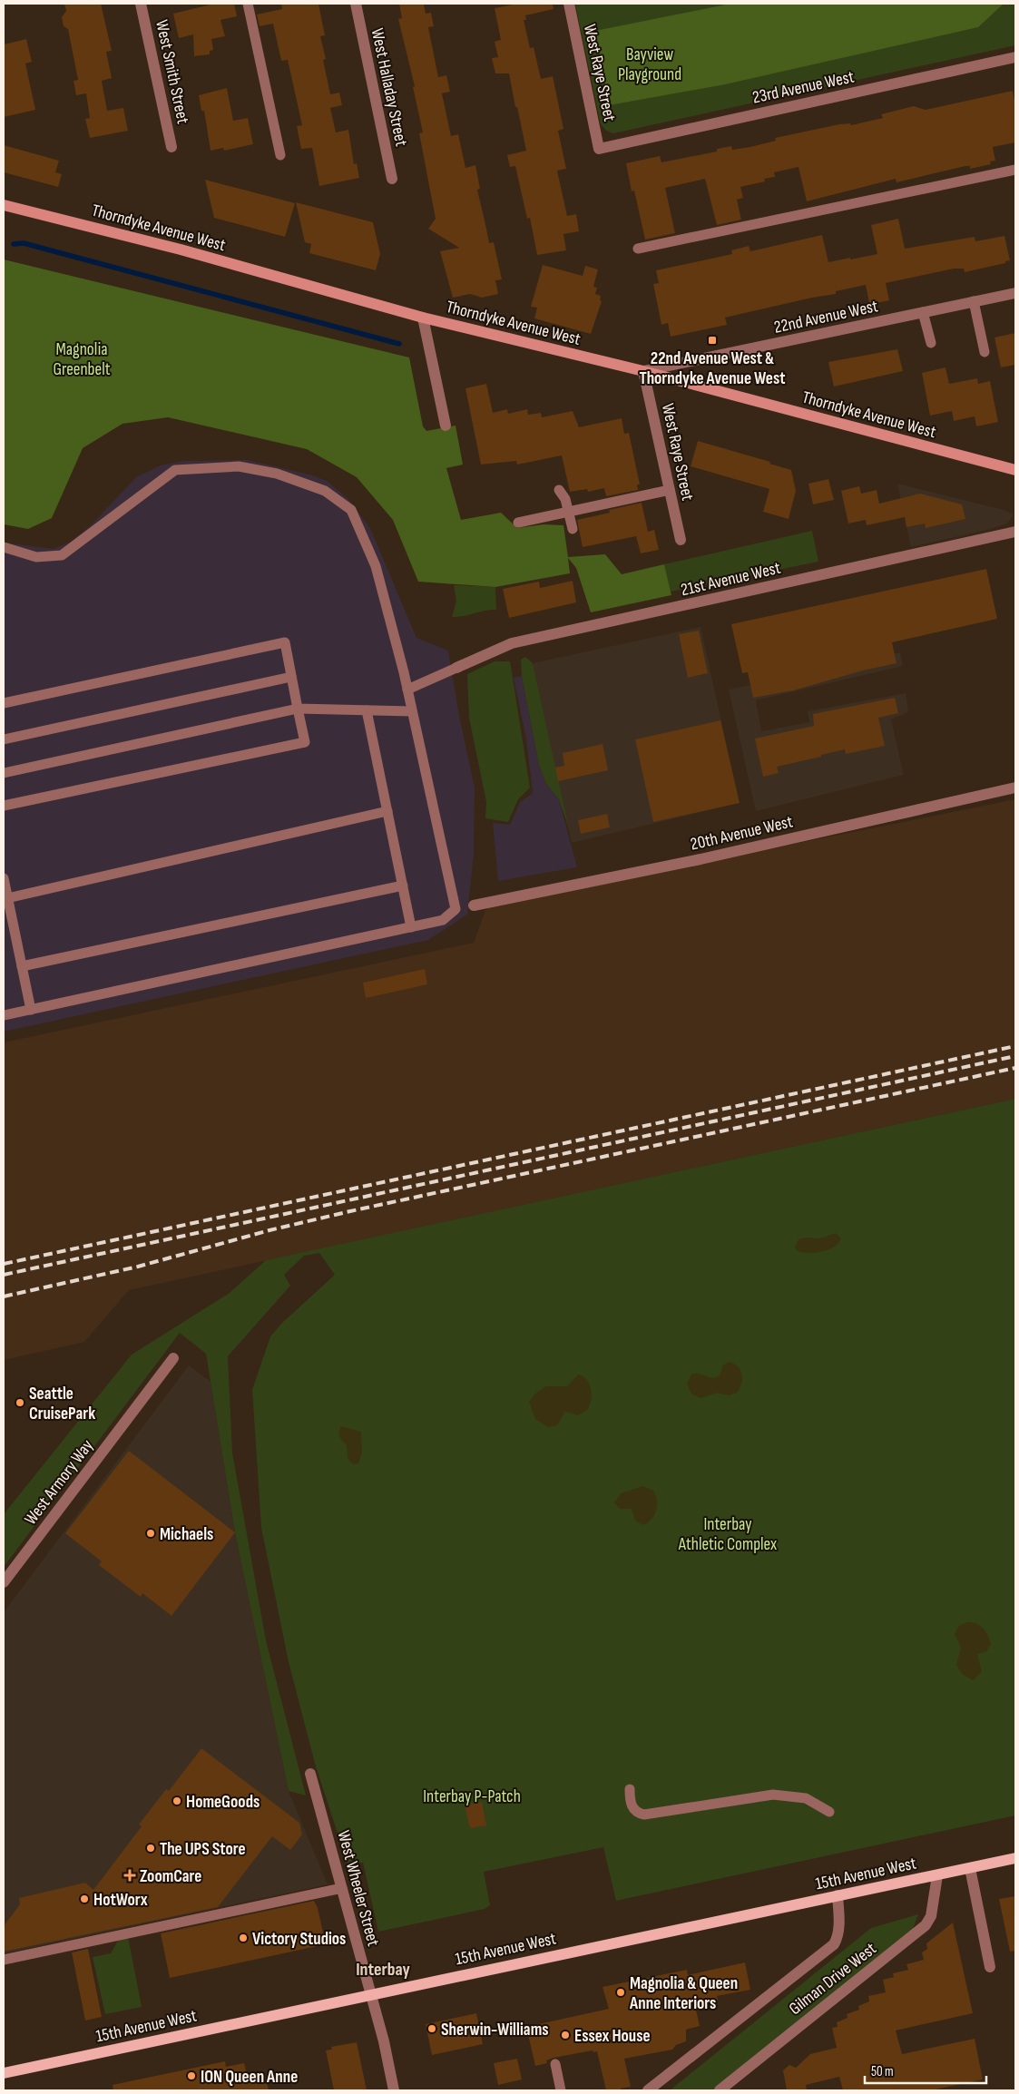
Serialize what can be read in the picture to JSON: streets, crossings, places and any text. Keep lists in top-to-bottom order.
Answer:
{
  "streets": {
    "main road": ["Thorndyke Avenue West", "15th Avenue West"],
    "street": [
      "West Smith Street",
      "West Raye Street",
      "23rd Avenue West",
      "West Halladay Street",
      "22nd Avenue West",
      "21st Avenue West",
      "20th Avenue West",
      "West Armory Way",
      "West Wheeler Street",
      "Gilman Drive West"
    ]
  },
  "crossings": [
    ["West Raye Street", "23rd Avenue West"],
    ["West Raye Street", "Thorndyke Avenue West"],
    ["West Raye Street", "22nd Avenue West"],
    ["Thorndyke Avenue West", "22nd Avenue West"],
    ["15th Avenue West", "West Wheeler Street"],
    ["15th Avenue West", "Gilman Drive West"]
  ],
  "districts": ["Interbay"],
  "parks": [
    "Bayview Playground",
    "Magnolia Greenbelt",
    "Interbay Athletic Complex",
    "Interbay P-Patch"
  ],
  "places": {
    "transit": ["22nd Avenue West & Thorndyke Avenue West"],
    "other": [
      "Seattle CruisePark",
      "Michaels",
      "HomeGoods",
      "The UPS Store",
      "HotWorx",
      "Victory Studios",
      "Magnolia & Queen Anne Interiors",
      "Sherwin-Williams",
      "Essex House",
      "ION Queen Anne"
    ],
    "health": ["ZoomCare"]
  },
  "scale_bar": "50 m"
}
